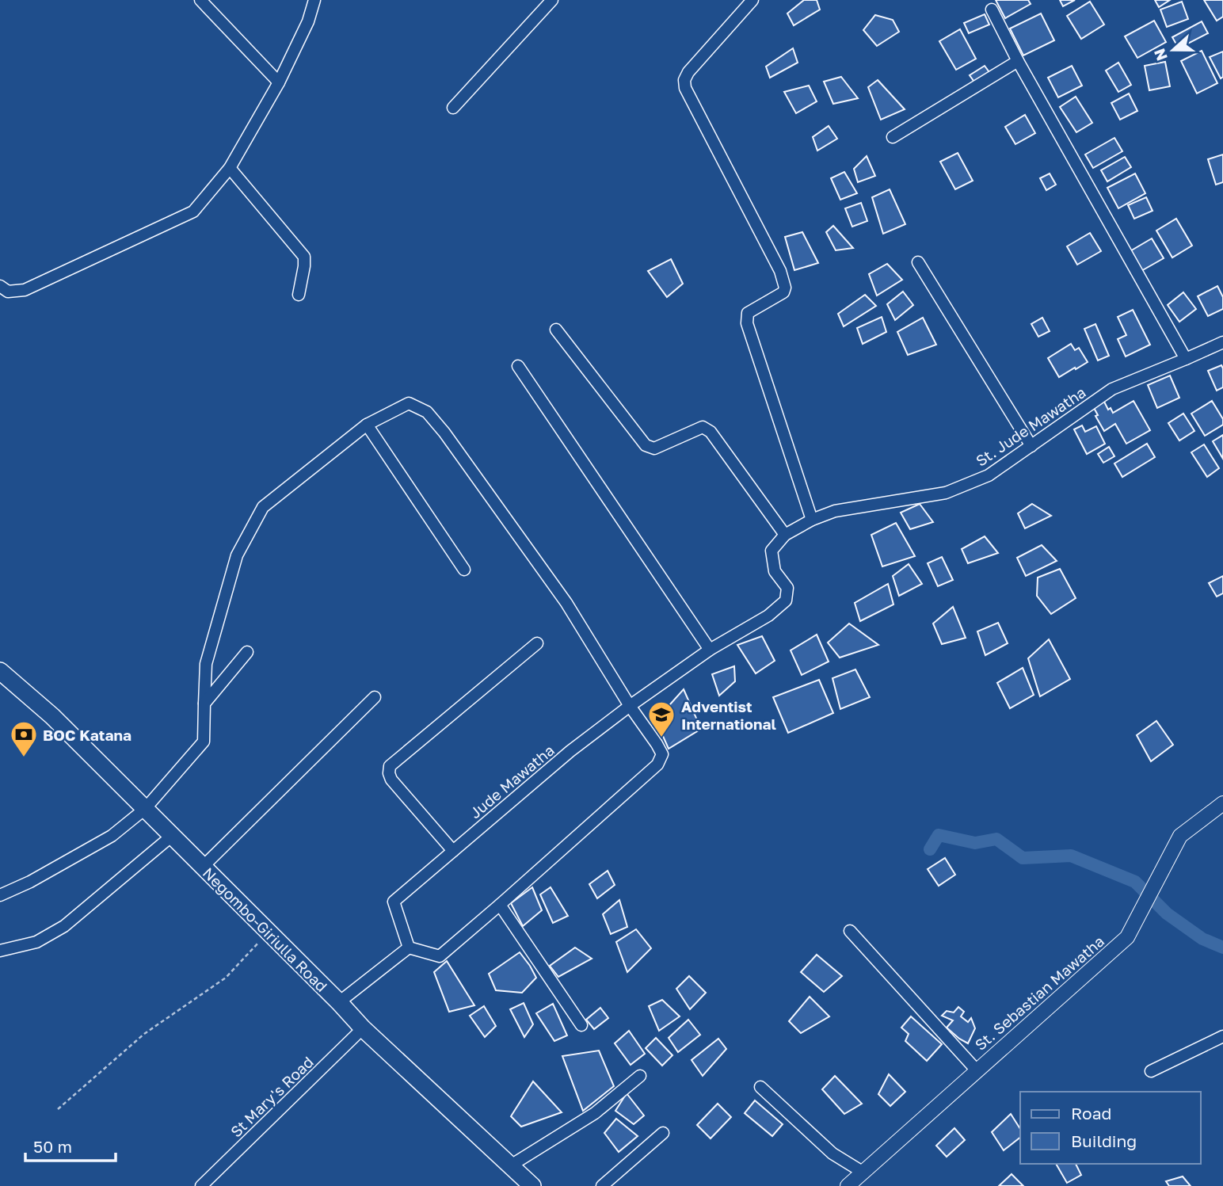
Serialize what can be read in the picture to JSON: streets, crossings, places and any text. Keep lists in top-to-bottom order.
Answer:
{
  "streets": {
    "main road": ["Negombo-Giriulla Road"],
    "street": [
      "St. Jude Mawatha",
      "Jude Mawatha",
      "St. Sebastian Mawatha",
      "St Mary's Road"
    ]
  },
  "crossings": [
    ["St. Jude Mawatha", "Jude Mawatha"],
    ["Negombo-Giriulla Road", "St Mary's Road"]
  ],
  "places": {
    "school or university": ["Adventist International"],
    "bank": ["BOC Katana"]
  },
  "legend": ["Road", "Building"],
  "scale_bar": "50 m",
  "north": "left"
}
